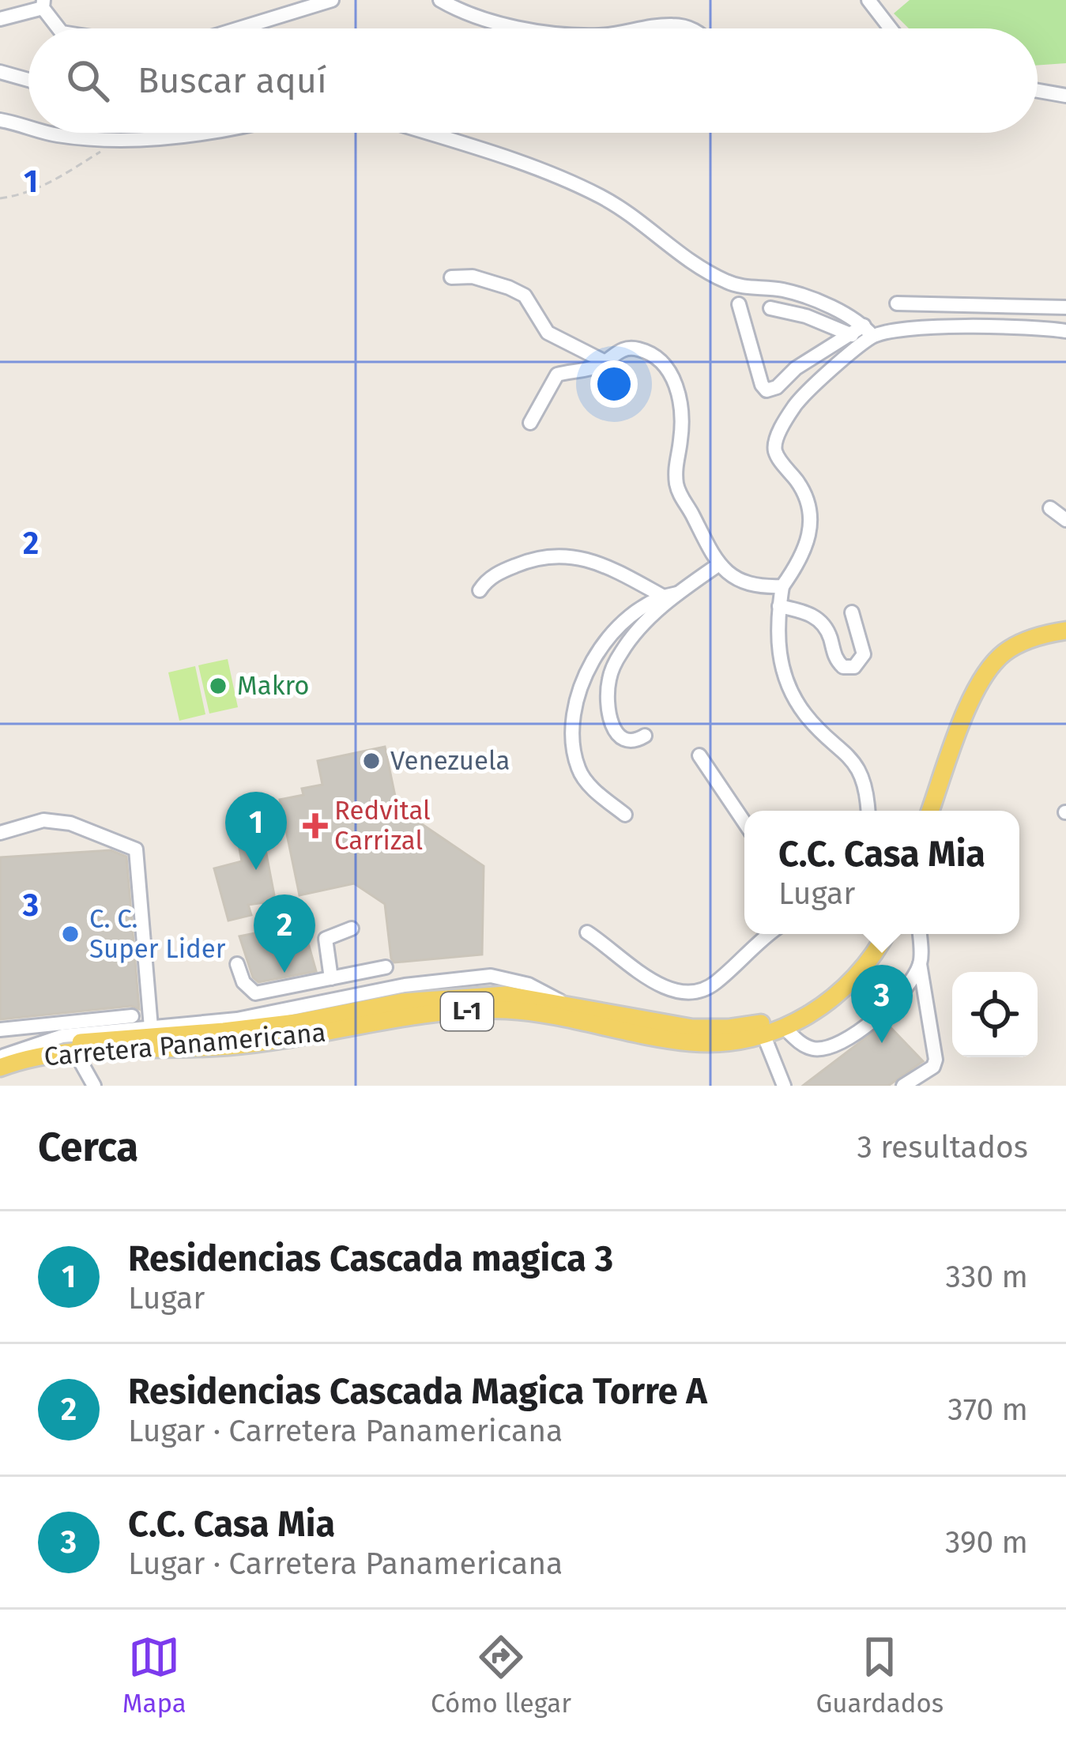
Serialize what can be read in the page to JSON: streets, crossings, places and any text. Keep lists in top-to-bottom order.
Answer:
{
  "streets": {
    "main road": ["L-1", "Carretera Panamericana"]
  },
  "crossings": [
    ["L-1", "Carretera Panamericana"]
  ],
  "places": {
    "other": ["Makro", "Venezuela", "C. C. Super Lider"],
    "health": ["Redvital Carrizal"]
  },
  "page": {
    "search": "Buscar aquí",
    "pins": ["1", "2", "3"],
    "popup": ["C.C. Casa Mia", "Lugar"],
    "heading": ["Cerca", "3 resultados"],
    "list": [
      {
        "mark": "1",
        "name": "Residencias Cascada magica 3",
        "note": "Lugar",
        "value": "330 m"
      },
      {
        "mark": "2",
        "name": "Residencias Cascada Magica Torre A",
        "note": "Lugar · Carretera Panamericana",
        "value": "370 m"
      },
      {
        "mark": "3",
        "name": "C.C. Casa Mia",
        "note": "Lugar · Carretera Panamericana",
        "value": "390 m"
      }
    ],
    "nav": ["Mapa", "Cómo llegar", "Guardados"]
  },
  "grid": {
    "rows": ["1", "2", "3"]
  }
}
